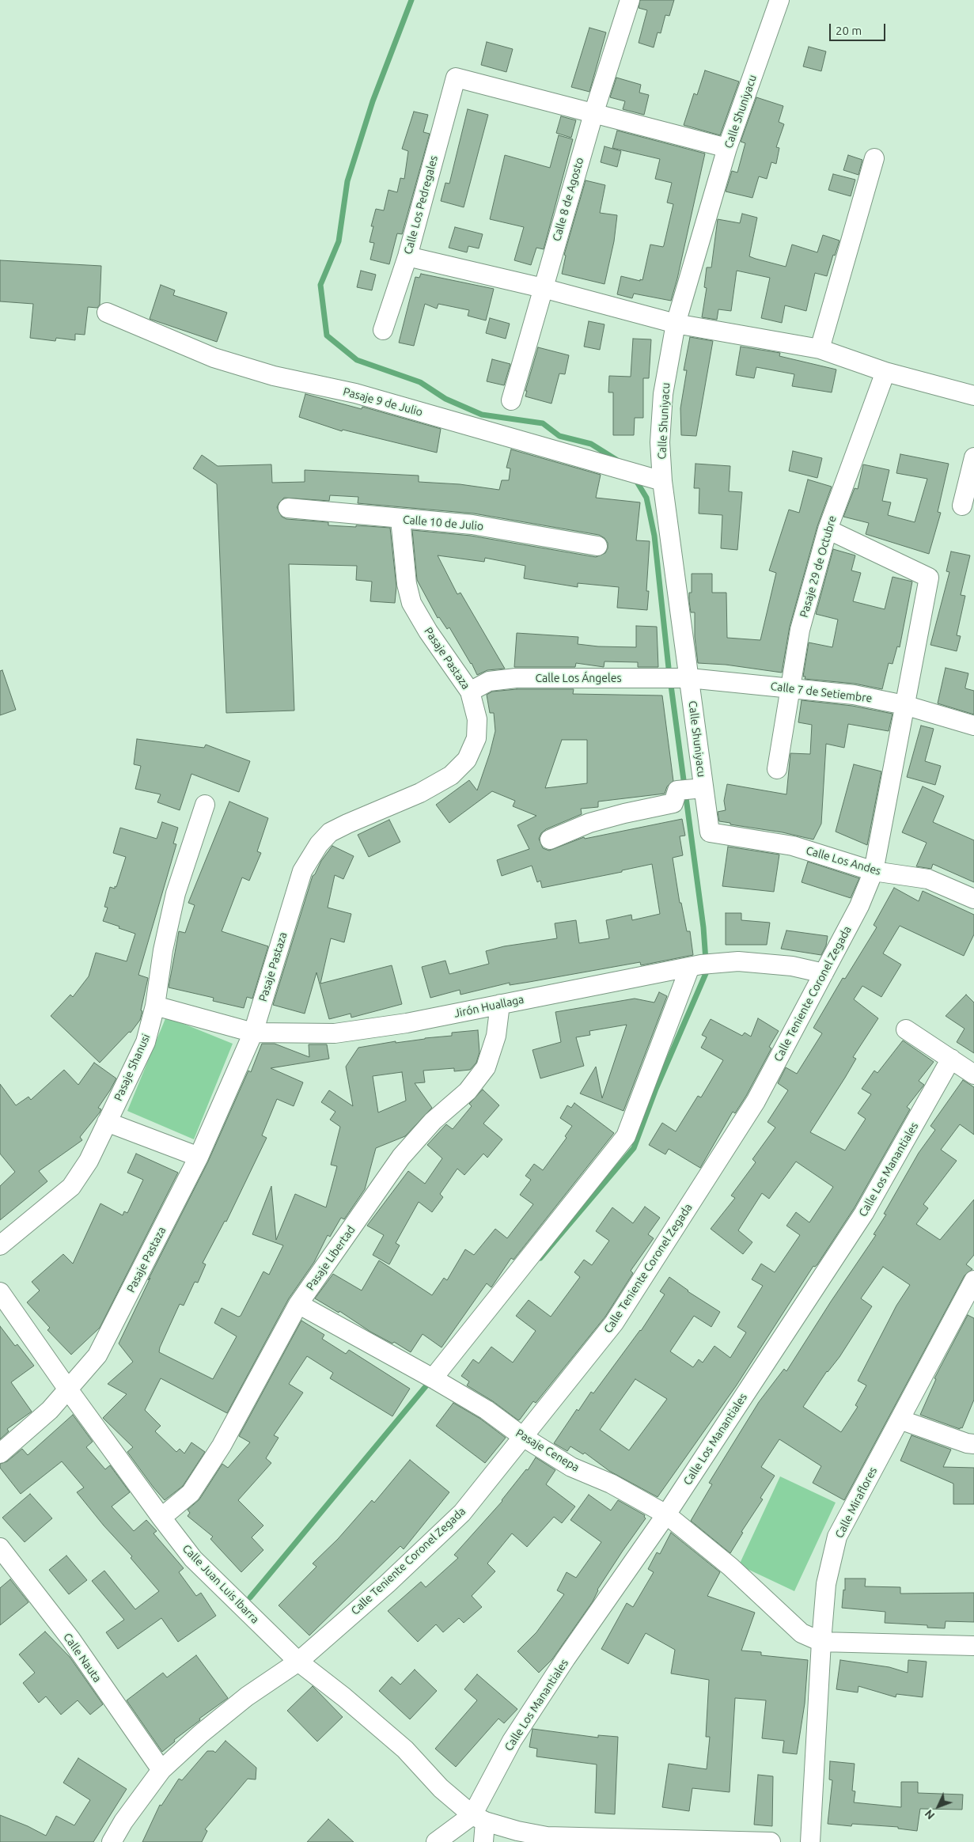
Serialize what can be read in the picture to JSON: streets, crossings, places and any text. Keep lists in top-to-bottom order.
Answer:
{
  "streets": {
    "street": [
      "Calle Shuniyacu",
      "Calle 8 de Agosto",
      "Calle Los Pedregales",
      "Pasaje 9 de Julio",
      "Calle 10 de Julio",
      "Pasaje 29 de Octubre",
      "Pasaje Pastaza",
      "Calle Los Ángeles",
      "Calle 7 de Setiembre",
      "Calle Los Andes",
      "Calle Teniente Coronel Zegada",
      "Jirón Huallaga",
      "Pasaje Shanusi",
      "Calle Los Manantiales",
      "Pasaje Libertad",
      "Pasaje Cenepa",
      "Calle Miraflores",
      "Calle Juan Luis Ibarra",
      "Calle Nauta"
    ]
  },
  "crossings": [
    ["Calle Shuniyacu", "Pasaje 9 de Julio"],
    ["Calle Shuniyacu", "Calle Los Ángeles"],
    ["Calle Shuniyacu", "Calle 7 de Setiembre"],
    ["Calle Shuniyacu", "Calle Los Andes"],
    ["Calle 8 de Agosto", "Calle Los Pedregales"],
    ["Calle 10 de Julio", "Pasaje Pastaza"],
    ["Pasaje 29 de Octubre", "Calle 7 de Setiembre"],
    ["Pasaje 29 de Octubre", "Calle Teniente Coronel Zegada"],
    ["Pasaje Pastaza", "Calle Los Ángeles"],
    ["Pasaje Pastaza", "Jirón Huallaga"],
    ["Pasaje Pastaza", "Calle Juan Luis Ibarra"],
    ["Calle Los Ángeles", "Calle 7 de Setiembre"],
    ["Calle 7 de Setiembre", "Calle Teniente Coronel Zegada"],
    ["Calle Los Andes", "Calle Teniente Coronel Zegada"],
    ["Calle Teniente Coronel Zegada", "Jirón Huallaga"],
    ["Calle Teniente Coronel Zegada", "Pasaje Cenepa"],
    ["Calle Teniente Coronel Zegada", "Calle Juan Luis Ibarra"],
    ["Calle Teniente Coronel Zegada", "Calle Nauta"],
    ["Jirón Huallaga", "Pasaje Shanusi"],
    ["Jirón Huallaga", "Pasaje Libertad"],
    ["Calle Los Manantiales", "Pasaje Cenepa"],
    ["Calle Los Manantiales", "Calle Juan Luis Ibarra"],
    ["Pasaje Libertad", "Pasaje Cenepa"],
    ["Pasaje Libertad", "Calle Juan Luis Ibarra"],
    ["Pasaje Cenepa", "Calle Miraflores"]
  ],
  "scale_bar": "20 m",
  "north": "bottom left"
}
